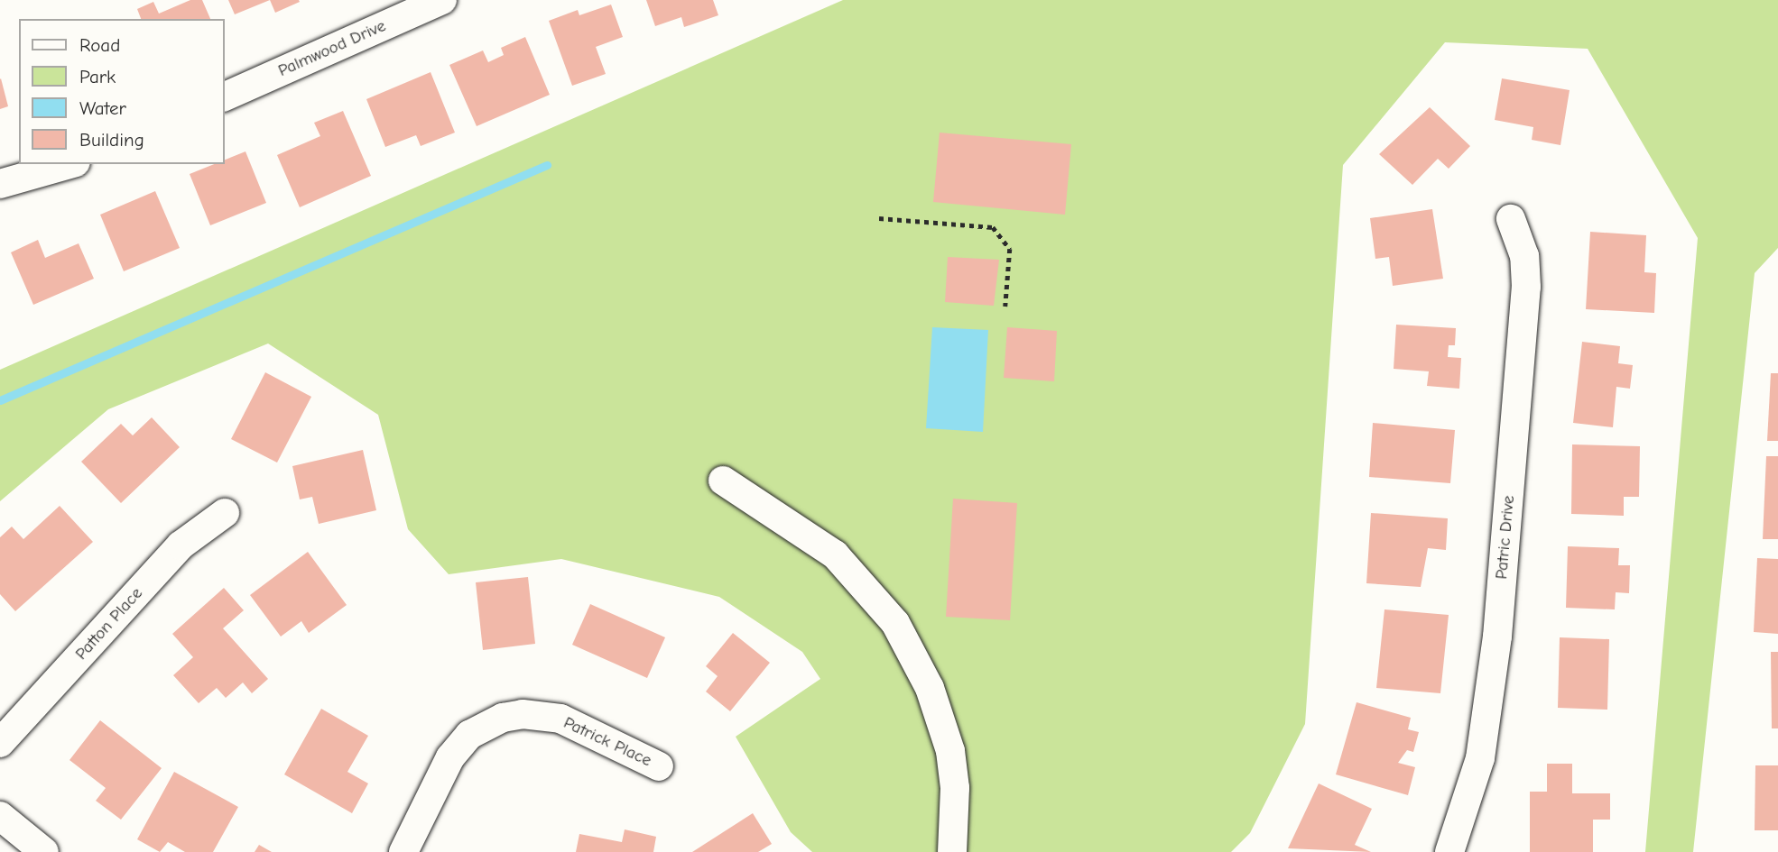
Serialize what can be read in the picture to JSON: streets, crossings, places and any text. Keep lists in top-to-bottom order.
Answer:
{
  "streets": {
    "street": [
      "Palmwood Drive",
      "Patric Drive",
      "Patton Place",
      "Patrick Place"
    ]
  },
  "legend": [
    "Road",
    "Park",
    "Water",
    "Building"
  ]
}
